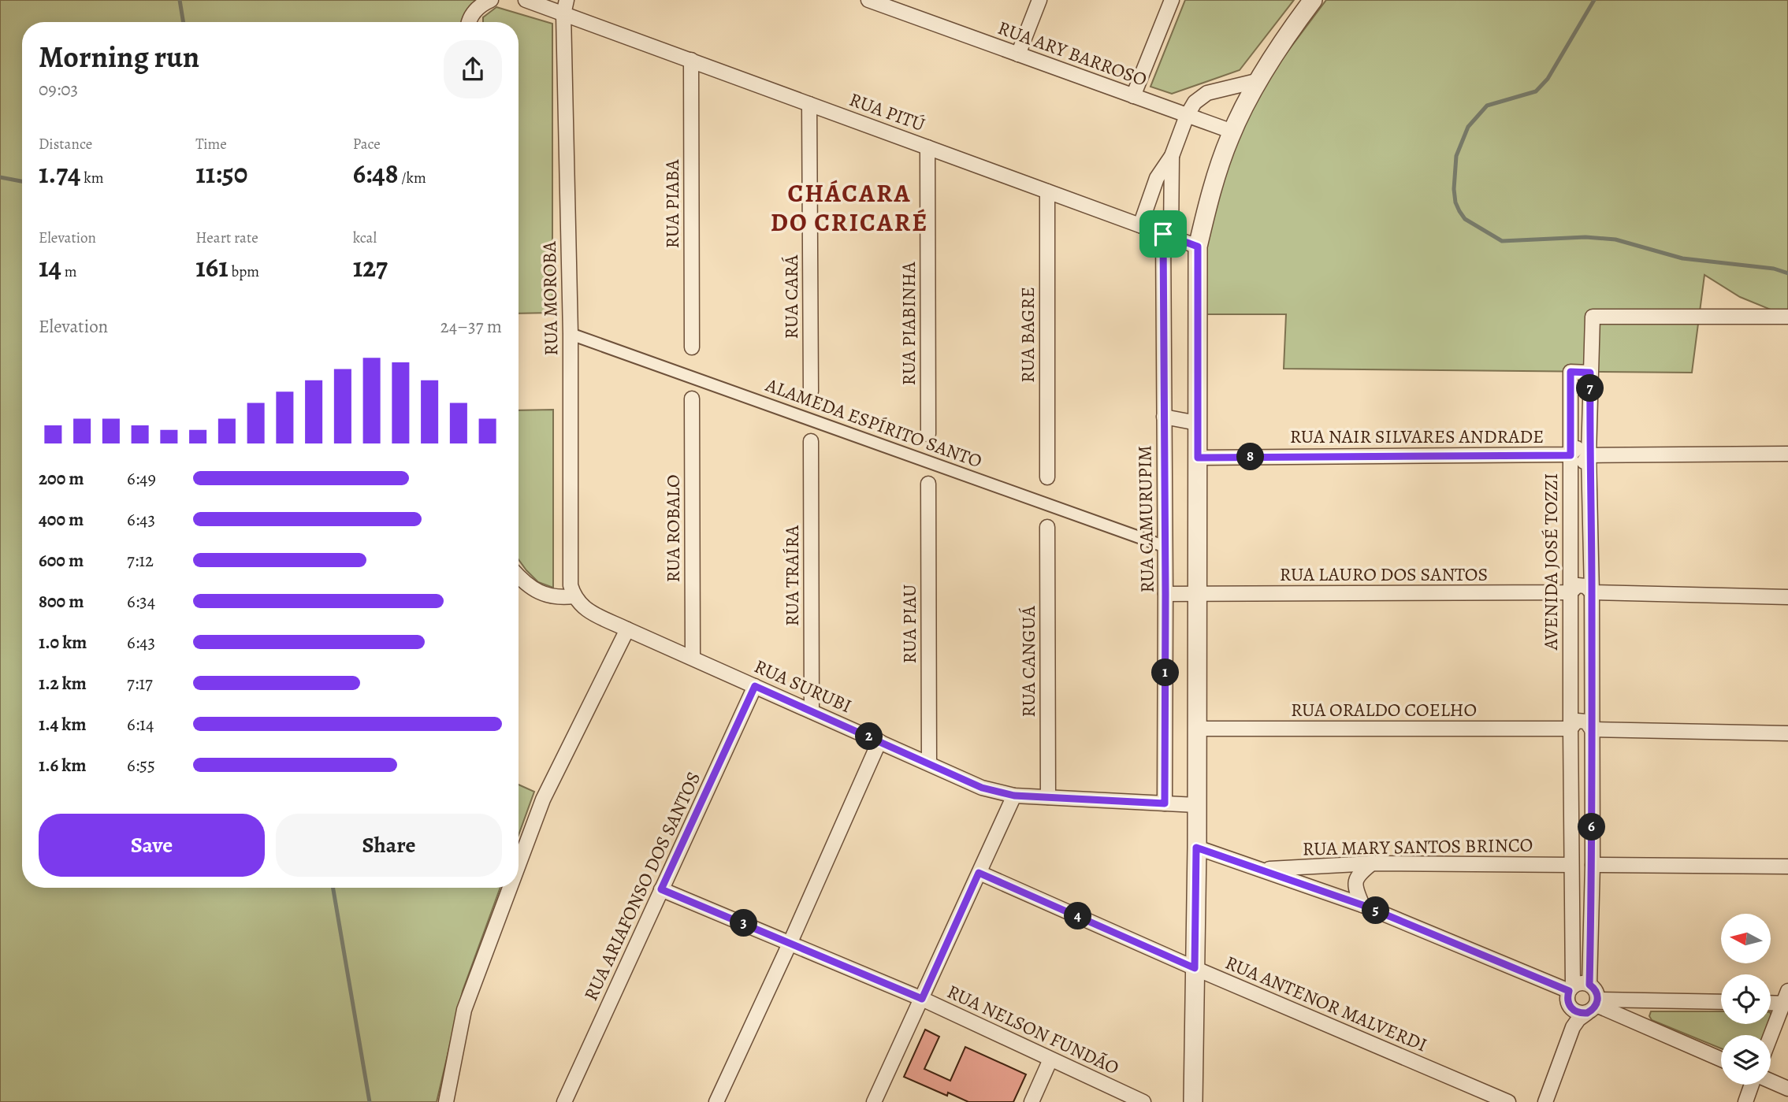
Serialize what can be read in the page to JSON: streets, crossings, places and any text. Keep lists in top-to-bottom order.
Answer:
{
  "streets": {
    "street": [
      "RUA ARY BARROSO",
      "RUA PITÚ",
      "RUA PIABA",
      "RUA CARÁ",
      "RUA MOROBA",
      "RUA PIABINHA",
      "RUA BAGRE",
      "ALAMEDA ESPÍRITO SANTO",
      "RUA NAIR SILVARES ANDRADE",
      "RUA CAMURUPIM",
      "RUA ROBALO",
      "AVENIDA JOSÉ TOZZI",
      "RUA LAURO DOS SANTOS",
      "RUA TRAÍRA",
      "RUA PIAU",
      "RUA CANGUÁ",
      "RUA SURUBI",
      "RUA ORALDO COELHO",
      "RUA MARY SANTOS BRINCO",
      "RUA ARIAFONSO DOS SANTOS",
      "RUA ANTENOR MALVERDI",
      "RUA NELSON FUNDÃO"
    ]
  },
  "crossings": [
    ["RUA PITÚ", "RUA PIABA"],
    ["RUA PITÚ", "RUA CARÁ"],
    ["RUA PITÚ", "RUA MOROBA"],
    ["RUA PITÚ", "RUA PIABINHA"],
    ["RUA PITÚ", "RUA BAGRE"],
    ["RUA PITÚ", "RUA CAMURUPIM"],
    ["RUA MOROBA", "ALAMEDA ESPÍRITO SANTO"],
    ["RUA MOROBA", "RUA SURUBI"],
    ["ALAMEDA ESPÍRITO SANTO", "RUA CAMURUPIM"],
    ["RUA NAIR SILVARES ANDRADE", "AVENIDA JOSÉ TOZZI"],
    ["RUA CAMURUPIM", "RUA LAURO DOS SANTOS"],
    ["RUA CAMURUPIM", "RUA SURUBI"],
    ["RUA ROBALO", "RUA SURUBI"],
    ["AVENIDA JOSÉ TOZZI", "RUA LAURO DOS SANTOS"],
    ["AVENIDA JOSÉ TOZZI", "RUA ORALDO COELHO"],
    ["AVENIDA JOSÉ TOZZI", "RUA MARY SANTOS BRINCO"],
    ["RUA TRAÍRA", "RUA SURUBI"],
    ["RUA PIAU", "RUA SURUBI"],
    ["RUA CANGUÁ", "RUA SURUBI"],
    ["RUA SURUBI", "RUA ARIAFONSO DOS SANTOS"],
    ["RUA ARIAFONSO DOS SANTOS", "RUA NELSON FUNDÃO"]
  ],
  "districts": ["CHÁCARA DO CRICARÉ"],
  "north": "left",
  "page": {
    "heading": ["Morning run", "09:03"],
    "stats": [
      ["Distance", "1.74 km"],
      ["Time", "11:50"],
      ["Pace", "6:48 /km"],
      ["Elevation", "14 m"],
      ["Heart rate", "161 bpm"],
      ["kcal", "127"]
    ],
    "chart": ["Elevation", "24–37 m"],
    "pins": [
      "7",
      "8",
      "1",
      "2",
      "6",
      "5",
      "4",
      "3"
    ],
    "list": [
      {
        "name": "200 m",
        "note": "6:49"
      },
      {
        "name": "400 m",
        "note": "6:43"
      },
      {
        "name": "600 m",
        "note": "7:12"
      },
      {
        "name": "800 m",
        "note": "6:34"
      },
      {
        "name": "1.0 km",
        "note": "6:43"
      },
      {
        "name": "1.2 km",
        "note": "7:17"
      },
      {
        "name": "1.4 km",
        "note": "6:14"
      },
      {
        "name": "1.6 km",
        "note": "6:55"
      }
    ],
    "buttons": ["Save", "Share"]
  }
}
